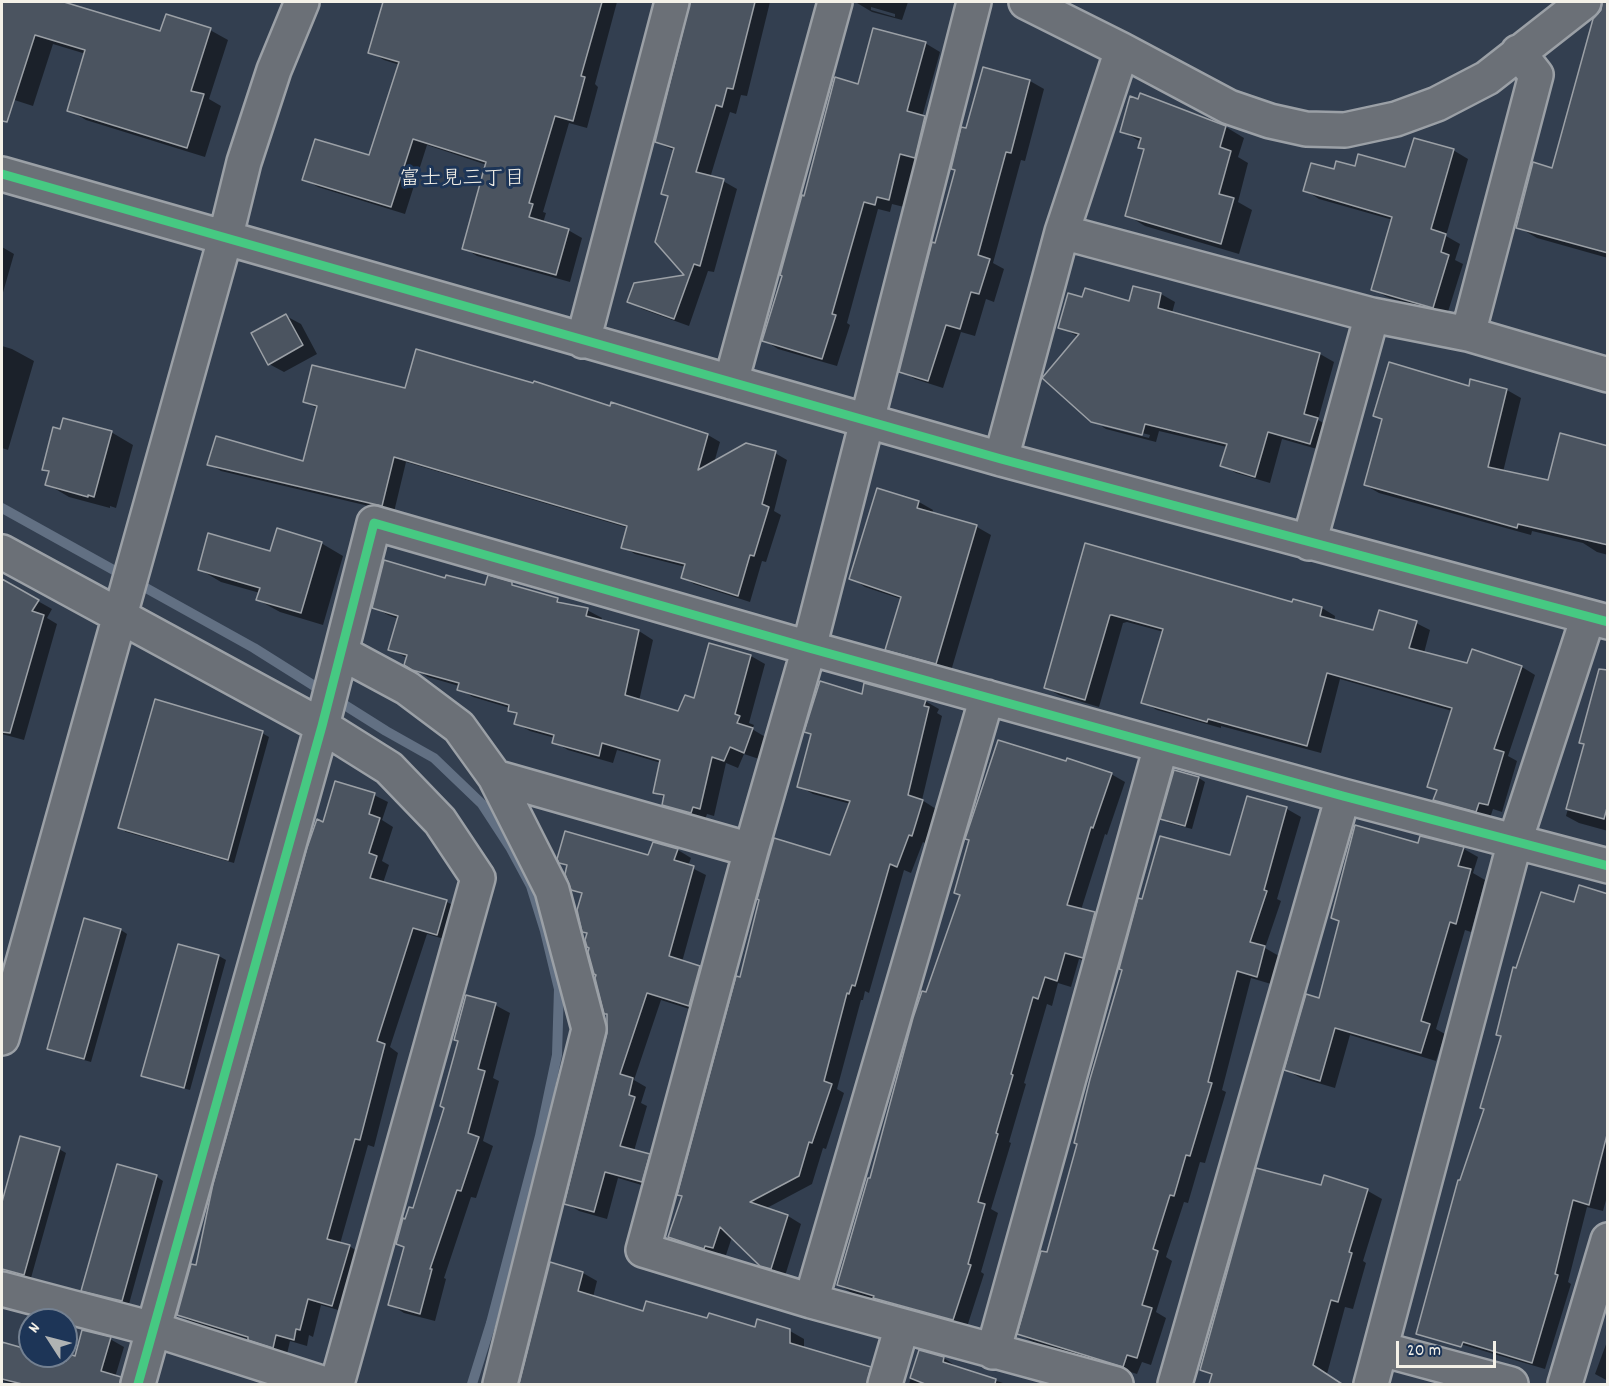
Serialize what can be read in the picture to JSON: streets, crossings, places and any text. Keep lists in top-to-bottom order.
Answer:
{
  "districts": ["富士見三丁目"],
  "scale_bar": "20 m",
  "north": "top left"
}
